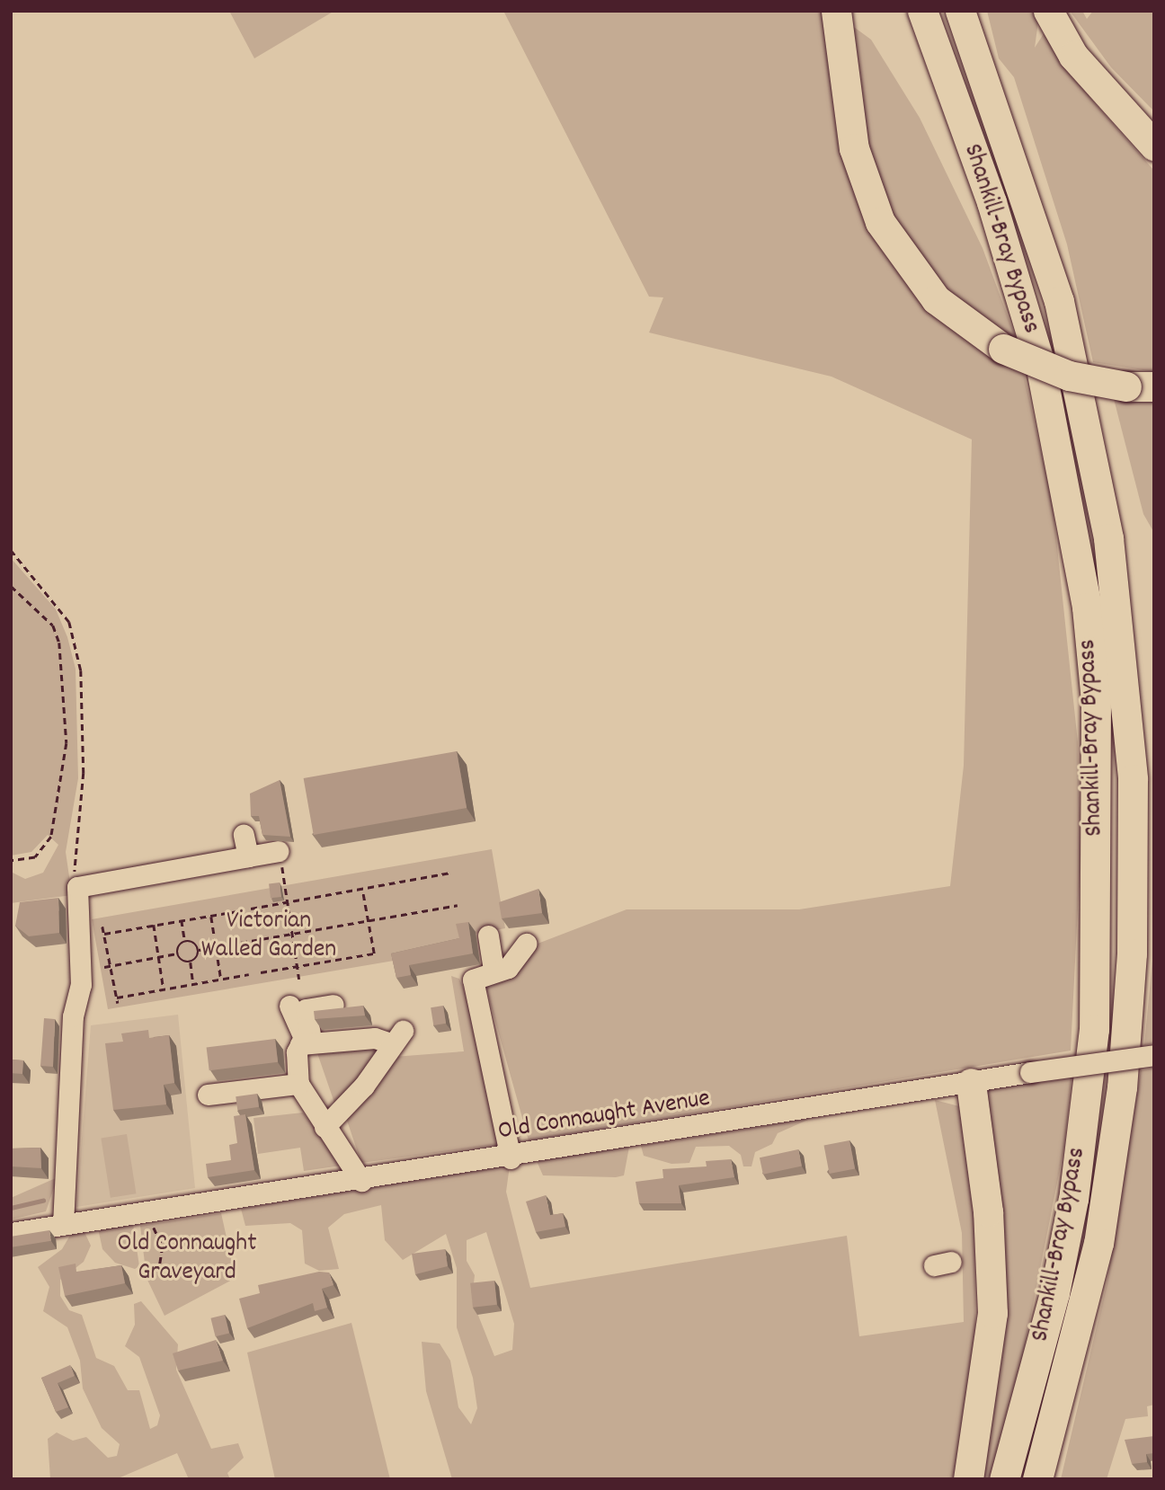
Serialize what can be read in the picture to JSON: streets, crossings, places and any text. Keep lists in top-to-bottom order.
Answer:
{
  "streets": {
    "highway": ["Shankill-Bray Bypass"],
    "street": ["Old Connaught Avenue"]
  },
  "parks": ["Victorian Walled Garden", "Old Connaught Graveyard"]
}
